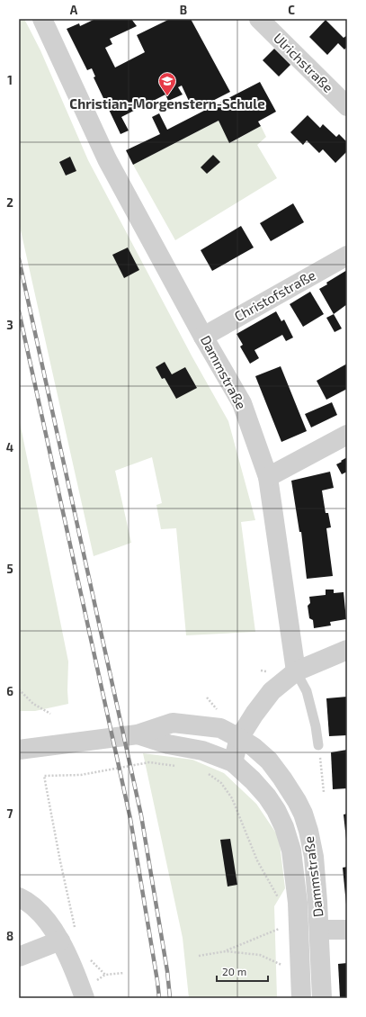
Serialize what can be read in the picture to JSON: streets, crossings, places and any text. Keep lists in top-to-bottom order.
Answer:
{
  "streets": {
    "street": ["Ulrichstraße", "Christofstraße", "Dammstraße"]
  },
  "crossings": [
    ["Christofstraße", "Dammstraße"]
  ],
  "places": {
    "school or university": ["Christian-Morgenstern-Schule"]
  },
  "scale_bar": "20 m",
  "grid": {
    "columns": ["A", "B", "C"],
    "rows": [
      "1",
      "2",
      "3",
      "4",
      "5",
      "6",
      "7",
      "8"
    ]
  }
}
